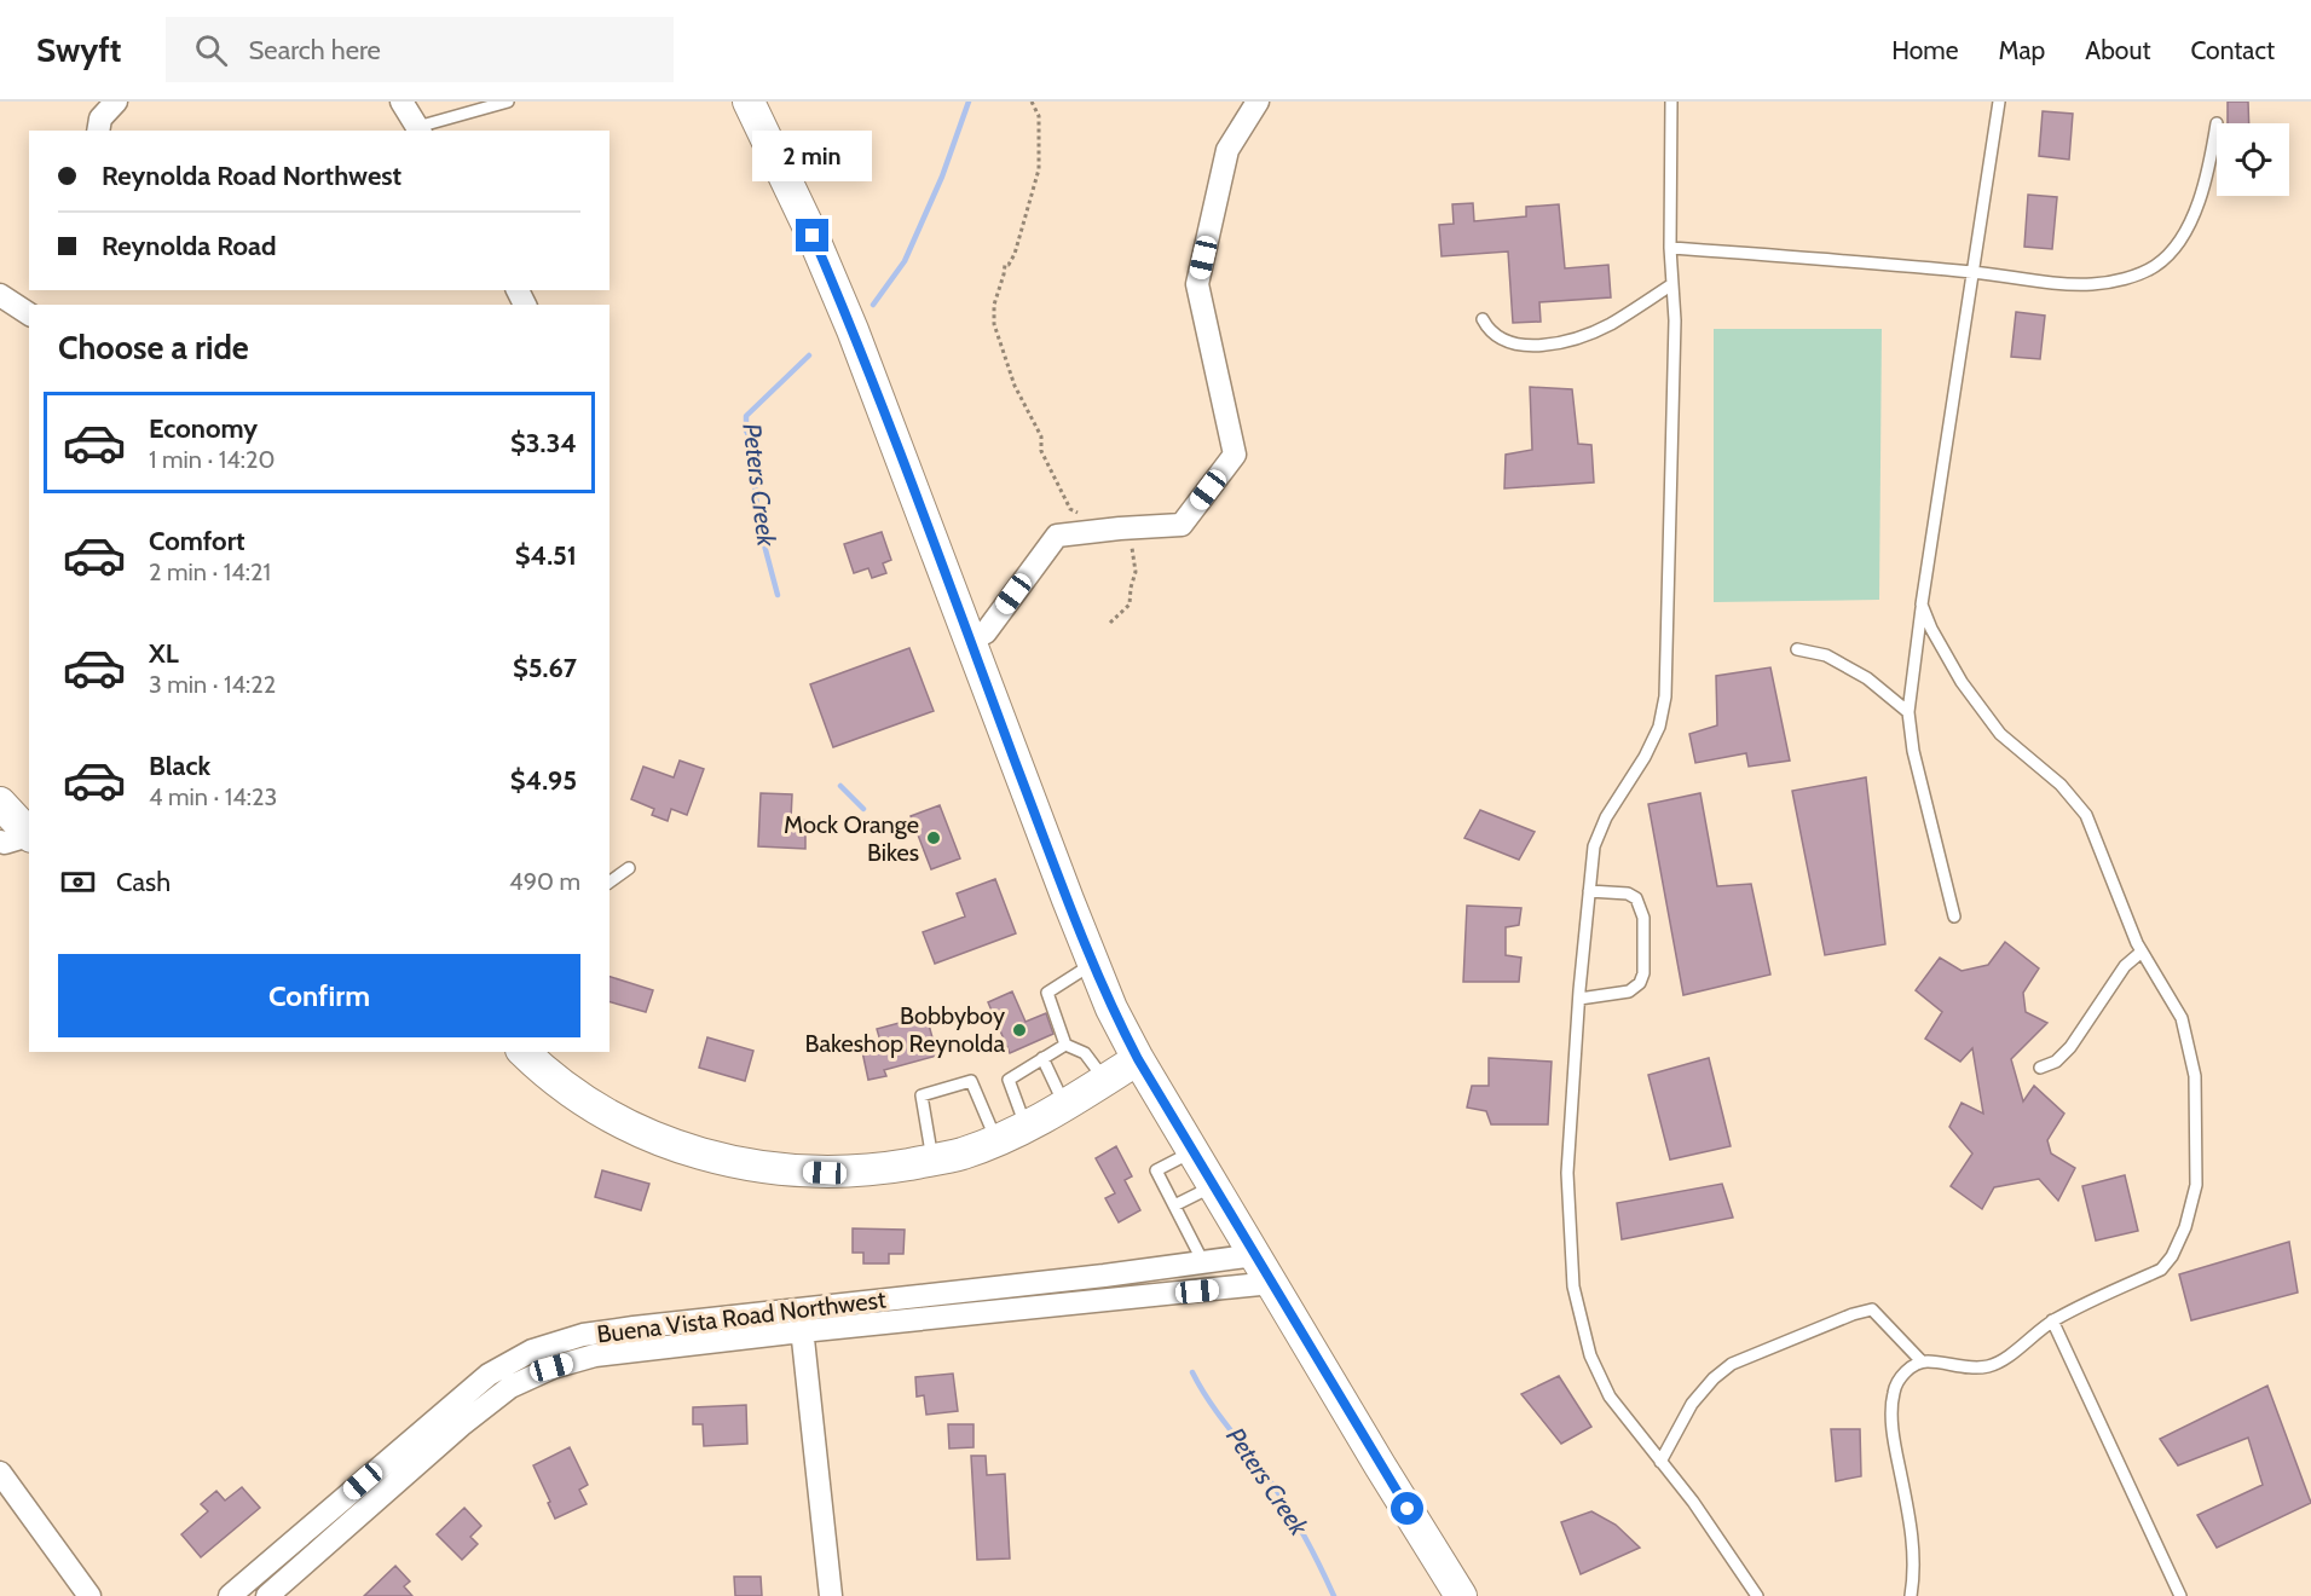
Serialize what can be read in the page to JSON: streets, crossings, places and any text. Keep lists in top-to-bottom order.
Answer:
{
  "streets": {
    "street": ["Buena Vista Road Northwest"]
  },
  "water": ["Peters Creek"],
  "places": ["Mock Orange Bikes", "Bobbyboy Bakeshop Reynolda"],
  "page": {
    "header": "Swyft",
    "search": "Search here",
    "nav": [
      "Home",
      "Map",
      "About",
      "Contact"
    ],
    "bubble": "2 min",
    "banner": ["Reynolda Road Northwest", "Reynolda Road"],
    "heading": "Choose a ride",
    "list": [
      {
        "name": "Economy",
        "note": "1 min · 14:20",
        "value": "$3.34"
      },
      {
        "name": "Comfort",
        "note": "2 min · 14:21",
        "value": "$4.51"
      },
      {
        "name": "XL",
        "note": "3 min · 14:22",
        "value": "$5.67"
      },
      {
        "name": "Black",
        "note": "4 min · 14:23",
        "value": "$4.95"
      }
    ],
    "pay": ["Cash", "490 m"],
    "buttons": "Confirm"
  }
}
